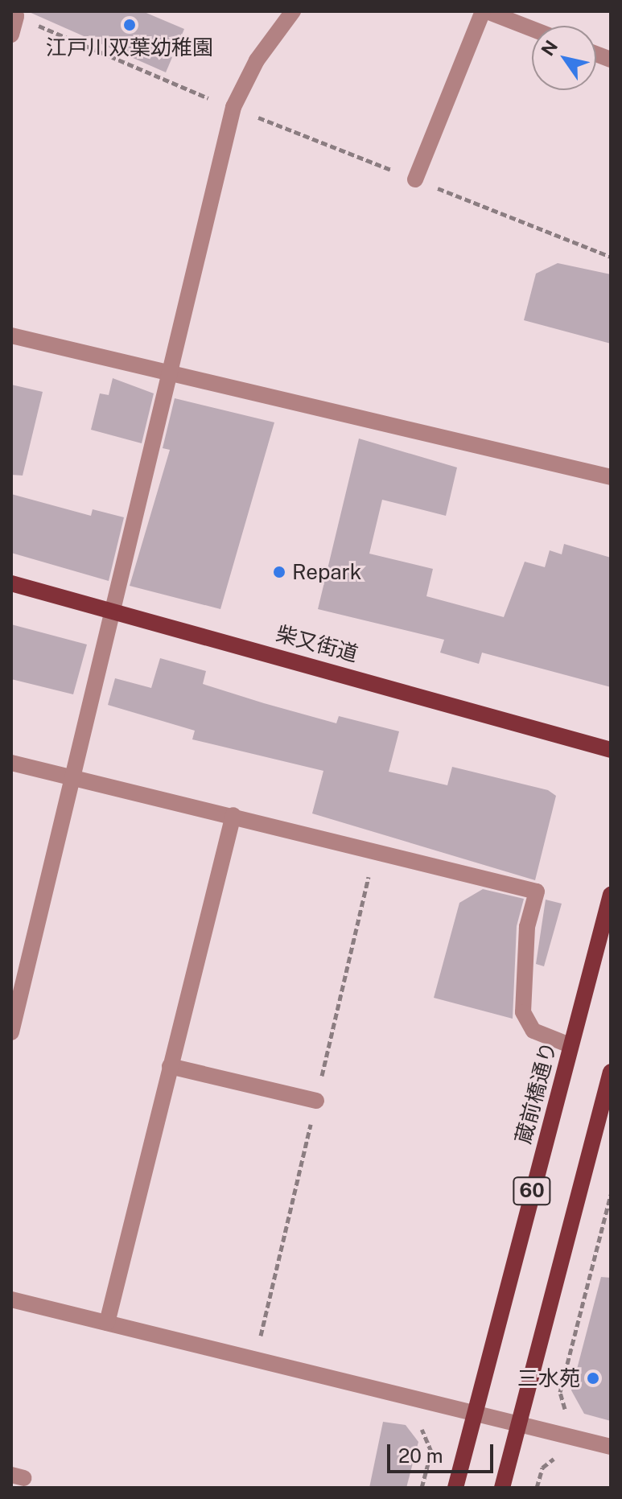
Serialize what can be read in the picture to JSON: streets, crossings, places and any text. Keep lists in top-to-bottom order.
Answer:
{
  "streets": {
    "main road": ["柴又街道", "蔵前橋通り", "60"]
  },
  "places": ["江戸川双葉幼稚園", "Repark", "三水苑"],
  "scale_bar": "20 m",
  "north": "top left"
}
